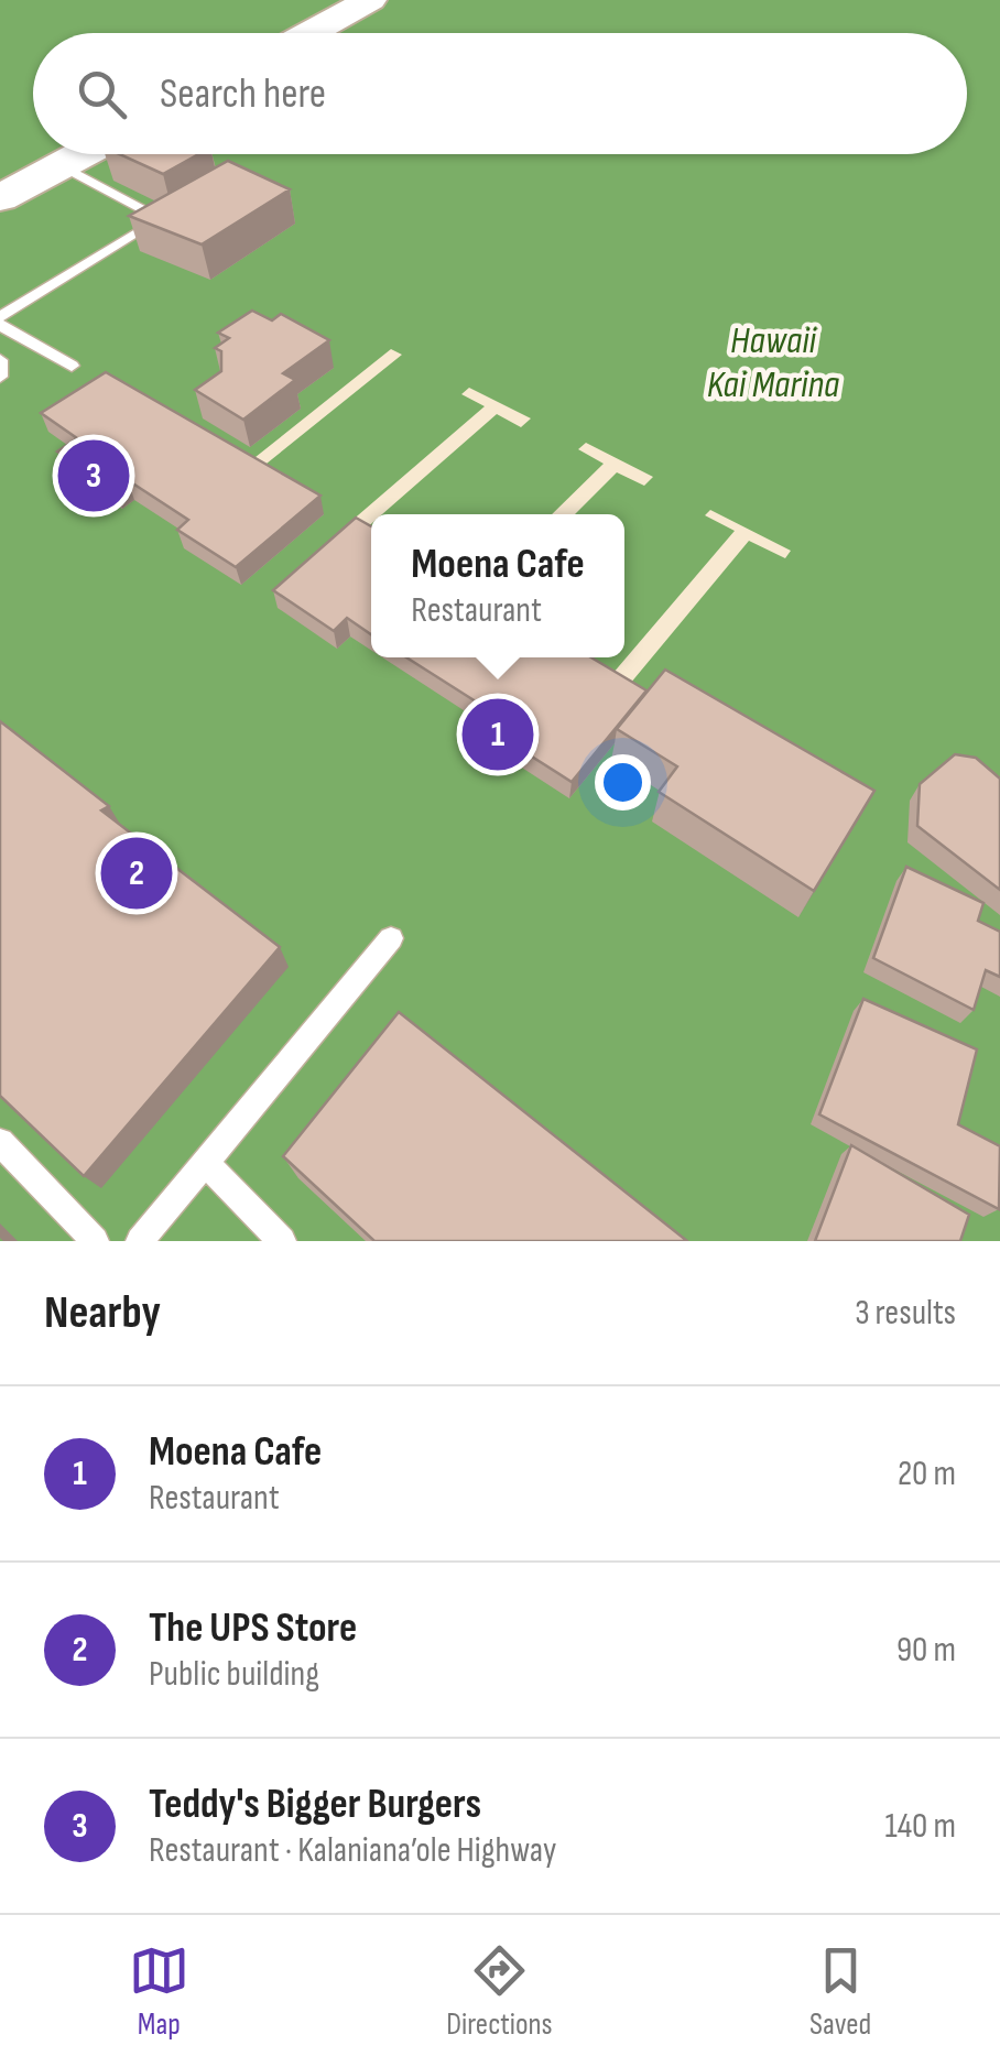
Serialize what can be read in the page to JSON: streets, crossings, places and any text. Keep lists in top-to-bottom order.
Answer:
{
  "water": ["Hawaii Kai Marina"],
  "page": {
    "search": "Search here",
    "pins": ["3", "1", "2"],
    "popup": ["Moena Cafe", "Restaurant"],
    "heading": ["Nearby", "3 results"],
    "list": [
      {
        "mark": "1",
        "name": "Moena Cafe",
        "note": "Restaurant",
        "value": "20 m"
      },
      {
        "mark": "2",
        "name": "The UPS Store",
        "note": "Public building",
        "value": "90 m"
      },
      {
        "mark": "3",
        "name": "Teddy's Bigger Burgers",
        "note": "Restaurant · Kalaniana’ole Highway",
        "value": "140 m"
      }
    ],
    "nav": ["Map", "Directions", "Saved"]
  }
}
